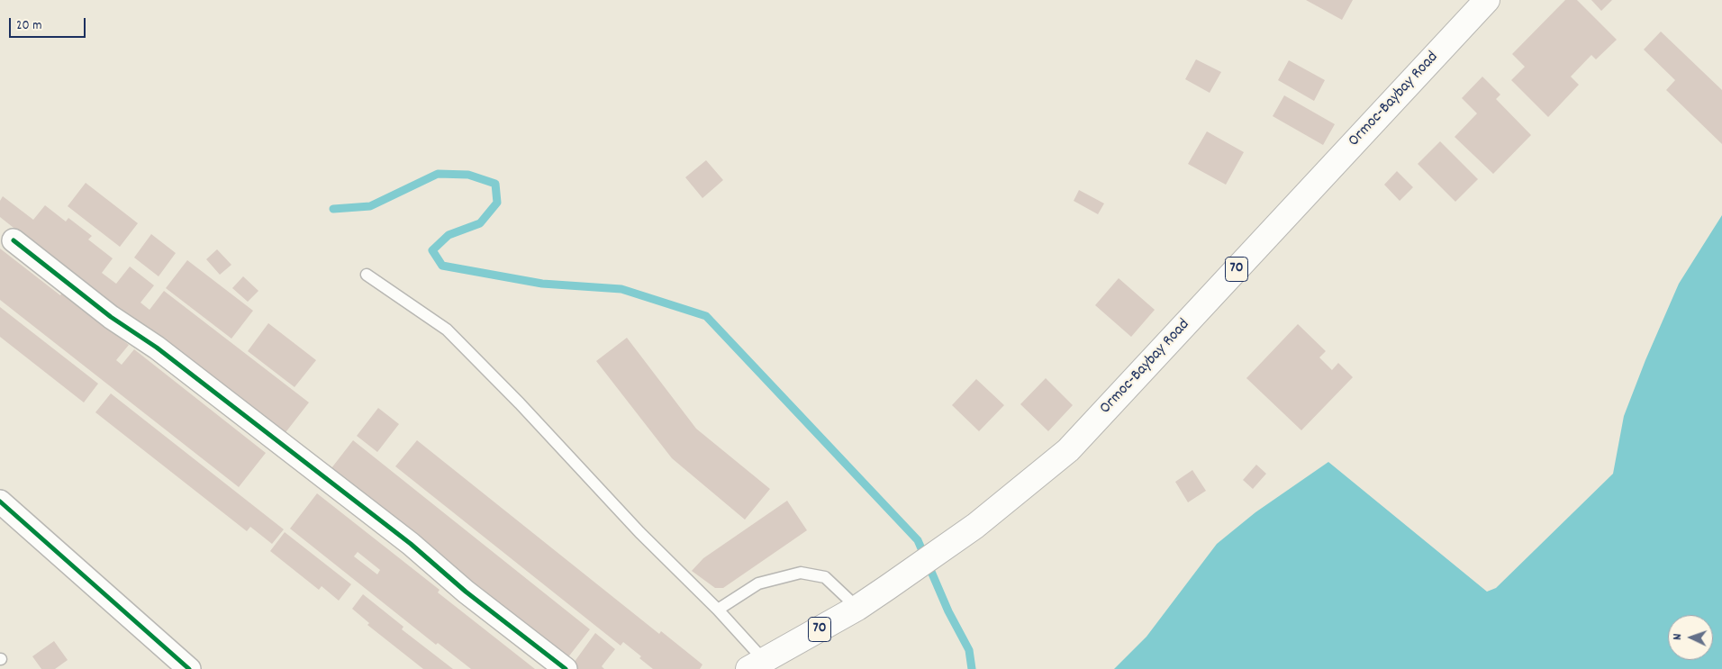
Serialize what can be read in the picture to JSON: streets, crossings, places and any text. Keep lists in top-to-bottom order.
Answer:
{
  "streets": {
    "highway": ["Ormoc-Baybay Road", "70"]
  },
  "scale_bar": "20 m",
  "north": "left"
}
